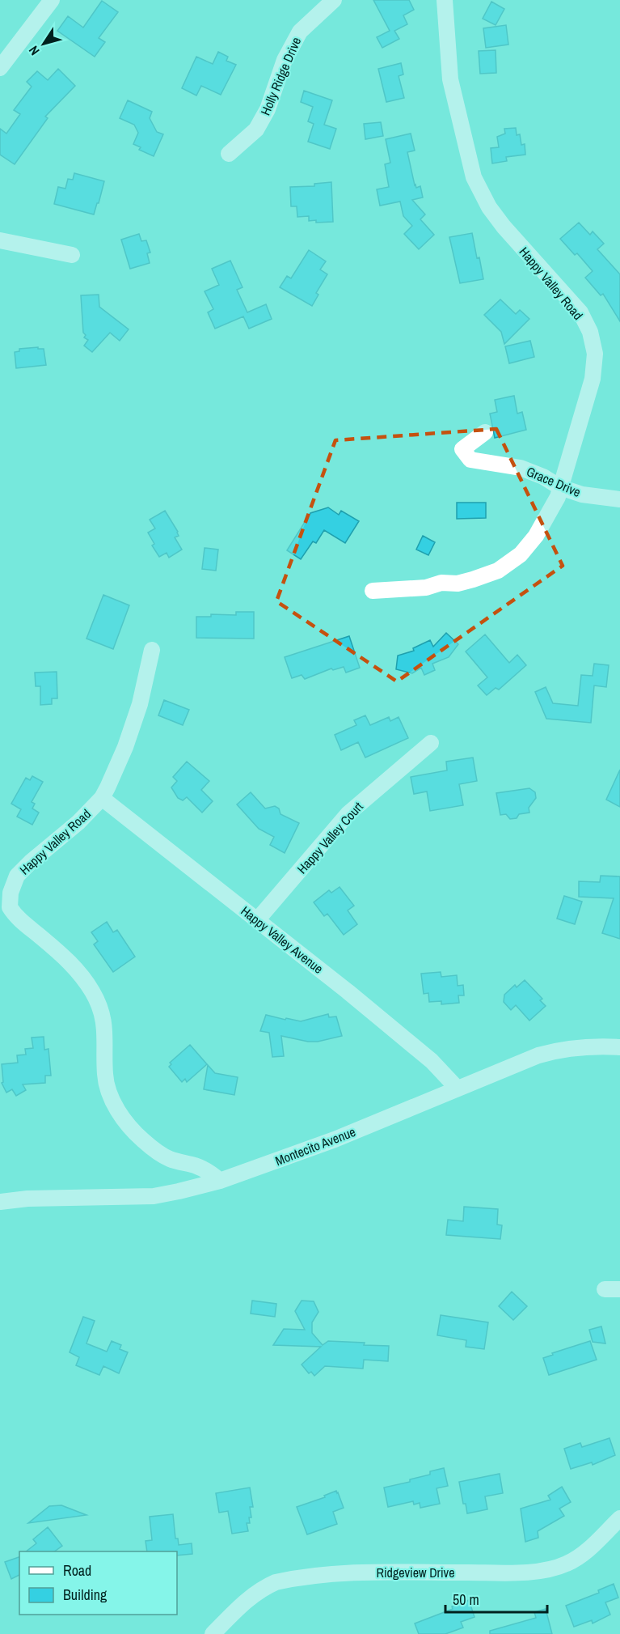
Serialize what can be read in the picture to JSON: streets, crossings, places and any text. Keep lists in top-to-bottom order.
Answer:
{
  "streets": {
    "street": [
      "Holly Ridge Drive",
      "Happy Valley Road",
      "Grace Drive",
      "Happy Valley Court",
      "Happy Valley Avenue",
      "Montecito Avenue",
      "Ridgeview Drive"
    ]
  },
  "crossings": [
    ["Happy Valley Road", "Grace Drive"],
    ["Happy Valley Road", "Happy Valley Avenue"],
    ["Happy Valley Road", "Montecito Avenue"],
    ["Happy Valley Court", "Happy Valley Avenue"],
    ["Happy Valley Avenue", "Montecito Avenue"]
  ],
  "legend": ["Road", "Building"],
  "scale_bar": "50 m",
  "north": "bottom left"
}
